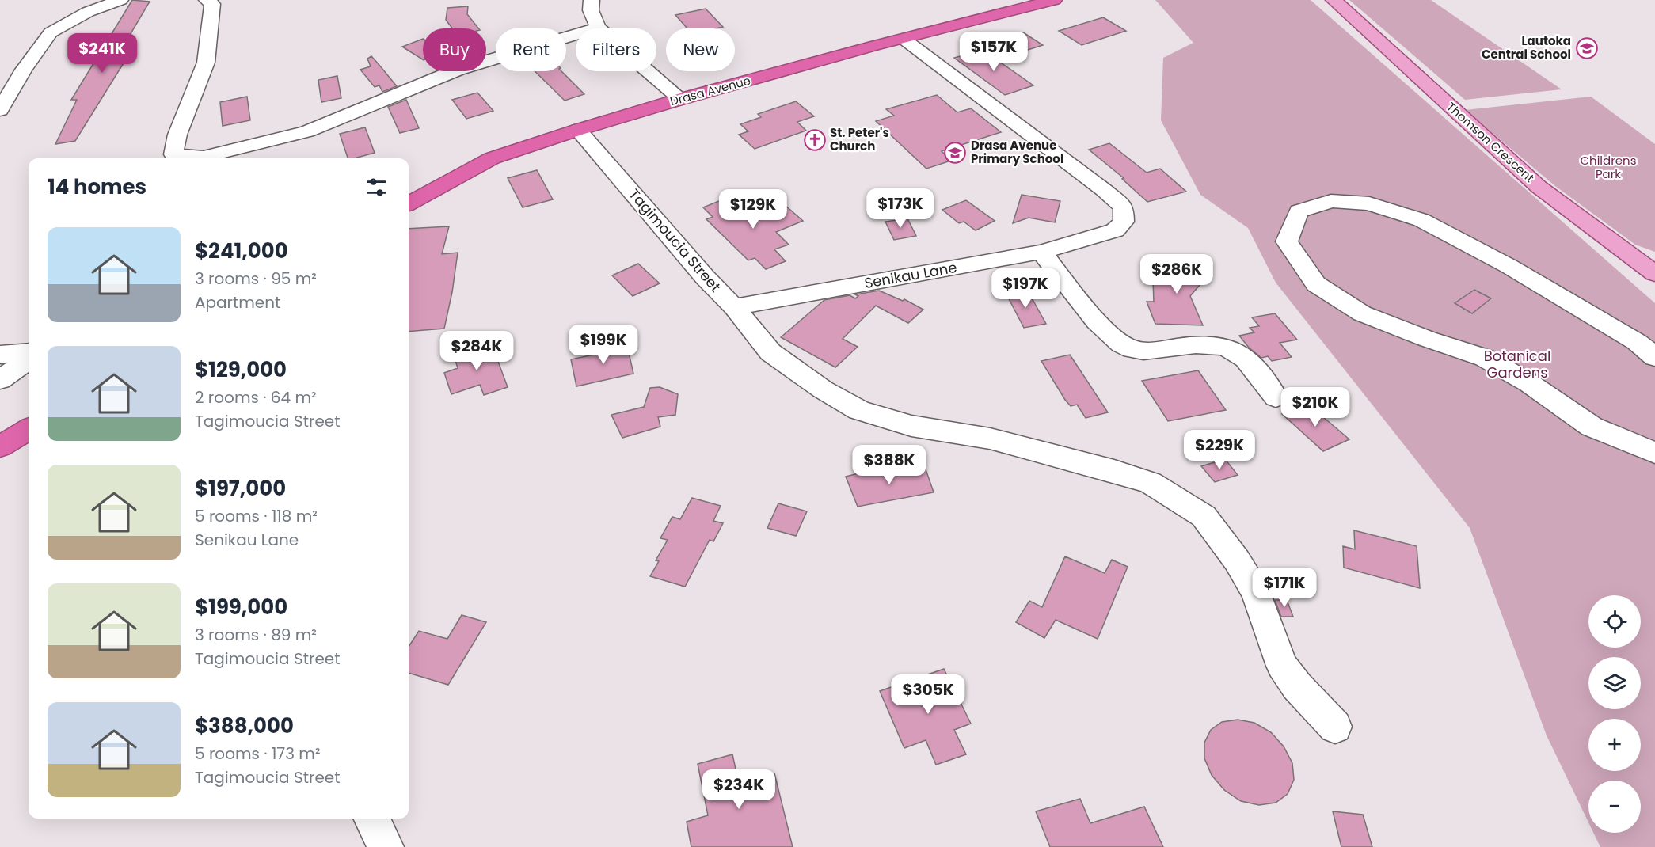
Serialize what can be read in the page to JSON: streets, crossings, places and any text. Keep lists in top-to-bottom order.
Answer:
{
  "streets": {
    "highway": ["Drasa Avenue"],
    "main road": ["Thomson Crescent"],
    "street": ["Tagimoucia Street", "Senikau Lane"]
  },
  "crossings": [
    ["Drasa Avenue", "Tagimoucia Street"],
    ["Drasa Avenue", "Senikau Lane"],
    ["Tagimoucia Street", "Senikau Lane"]
  ],
  "parks": ["Childrens Park", "Botanical Gardens"],
  "places": {
    "school or university": ["Lautoka Central School", "Drasa Avenue Primary School"],
    "church": ["St. Peter's Church"]
  },
  "page": {
    "chip": [
      "Buy",
      "Rent",
      "Filters",
      "New"
    ],
    "price": [
      "$157K",
      "$241K",
      "$173K",
      "$129K",
      "$286K",
      "$197K",
      "$199K",
      "$284K",
      "$210K",
      "$229K",
      "$388K",
      "$171K",
      "$305K",
      "$234K"
    ],
    "heading": "14 homes",
    "list": [
      {
        "name": "$241,000",
        "note": "3 rooms · 95 m² · Apartment"
      },
      {
        "name": "$129,000",
        "note": "2 rooms · 64 m² · Tagimoucia Street"
      },
      {
        "name": "$197,000",
        "note": "5 rooms · 118 m² · Senikau Lane"
      },
      {
        "name": "$199,000",
        "note": "3 rooms · 89 m² · Tagimoucia Street"
      },
      {
        "name": "$388,000",
        "note": "5 rooms · 173 m² · Tagimoucia Street"
      }
    ],
    "map_buttons": ["+", "−"]
  }
}
